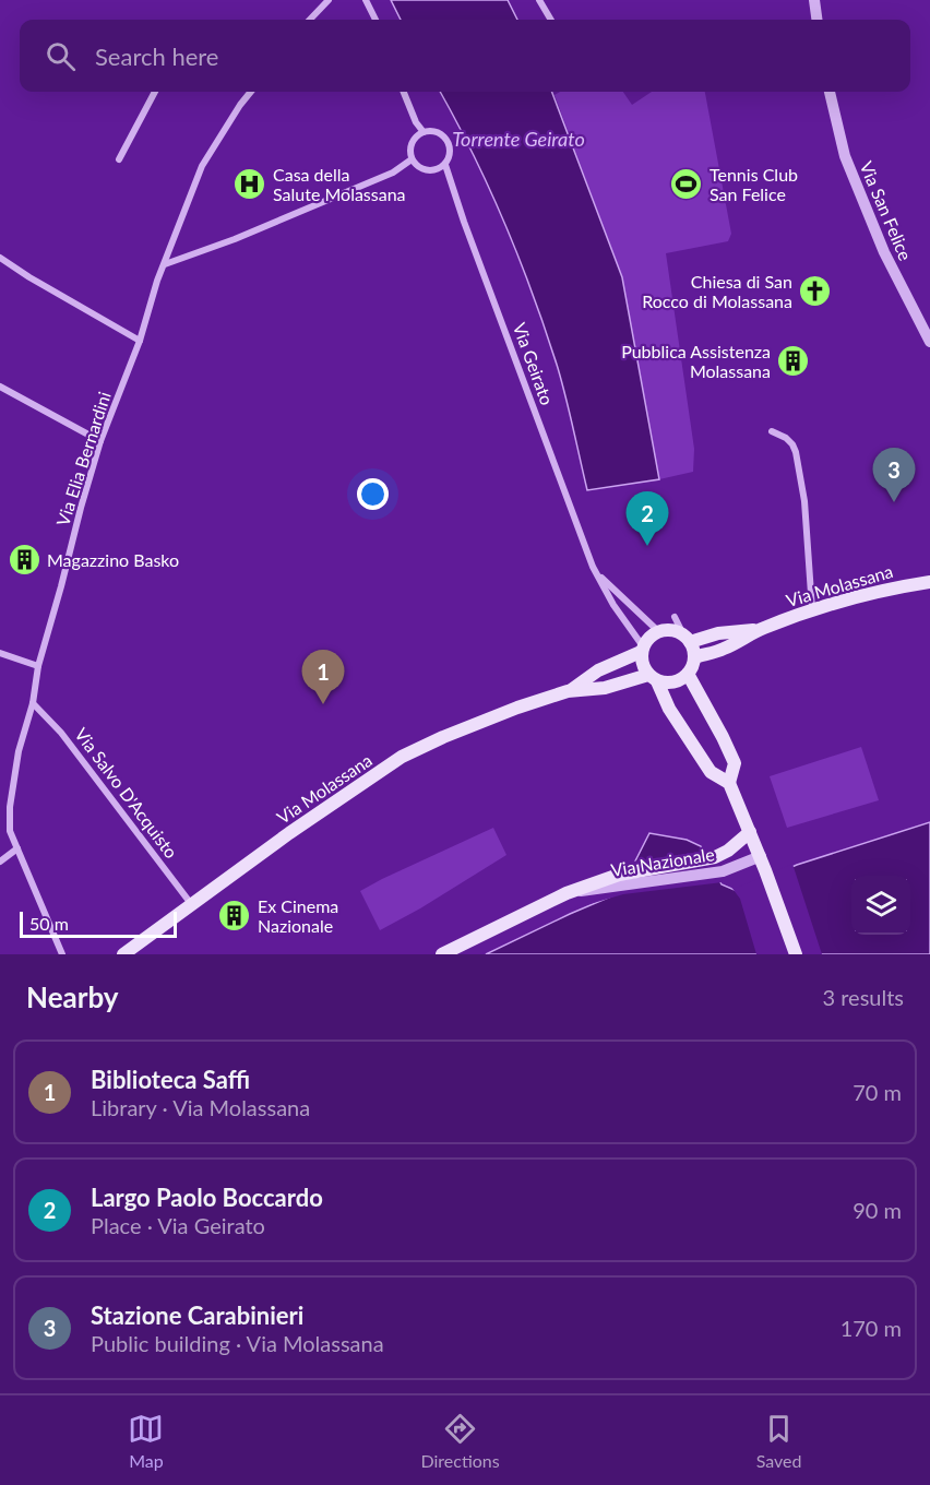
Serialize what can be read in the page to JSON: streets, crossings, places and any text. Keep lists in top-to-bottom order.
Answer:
{
  "streets": {
    "main road": ["Via Molassana", "Via Nazionale"],
    "street": [
      "Via San Felice",
      "Via Geirato",
      "Via Elia Bernardini",
      "Via Salvo D'Acquisto"
    ]
  },
  "crossings": [
    ["Via Geirato", "Via Molassana"],
    ["Via Elia Bernardini", "Via Salvo D'Acquisto"],
    ["Via Molassana", "Via Salvo D'Acquisto"]
  ],
  "water": ["Torrente Geirato"],
  "places": {
    "hospital": ["Casa della Salute Molassana"],
    "sports": ["Tennis Club San Felice"],
    "church": ["Chiesa di San Rocco di Molassana"],
    "building": ["Pubblica Assistenza Molassana", "Magazzino Basko", "Ex Cinema Nazionale"]
  },
  "scale_bar": "50 m",
  "page": {
    "search": "Search here",
    "pins": ["3", "2", "1"],
    "scale": "50 m",
    "heading": ["Nearby", "3 results"],
    "list": [
      {
        "mark": "1",
        "name": "Biblioteca Saffi",
        "note": "Library · Via Molassana",
        "value": "70 m"
      },
      {
        "mark": "2",
        "name": "Largo Paolo Boccardo",
        "note": "Place · Via Geirato",
        "value": "90 m"
      },
      {
        "mark": "3",
        "name": "Stazione Carabinieri",
        "note": "Public building · Via Molassana",
        "value": "170 m"
      }
    ],
    "nav": ["Map", "Directions", "Saved"]
  }
}
